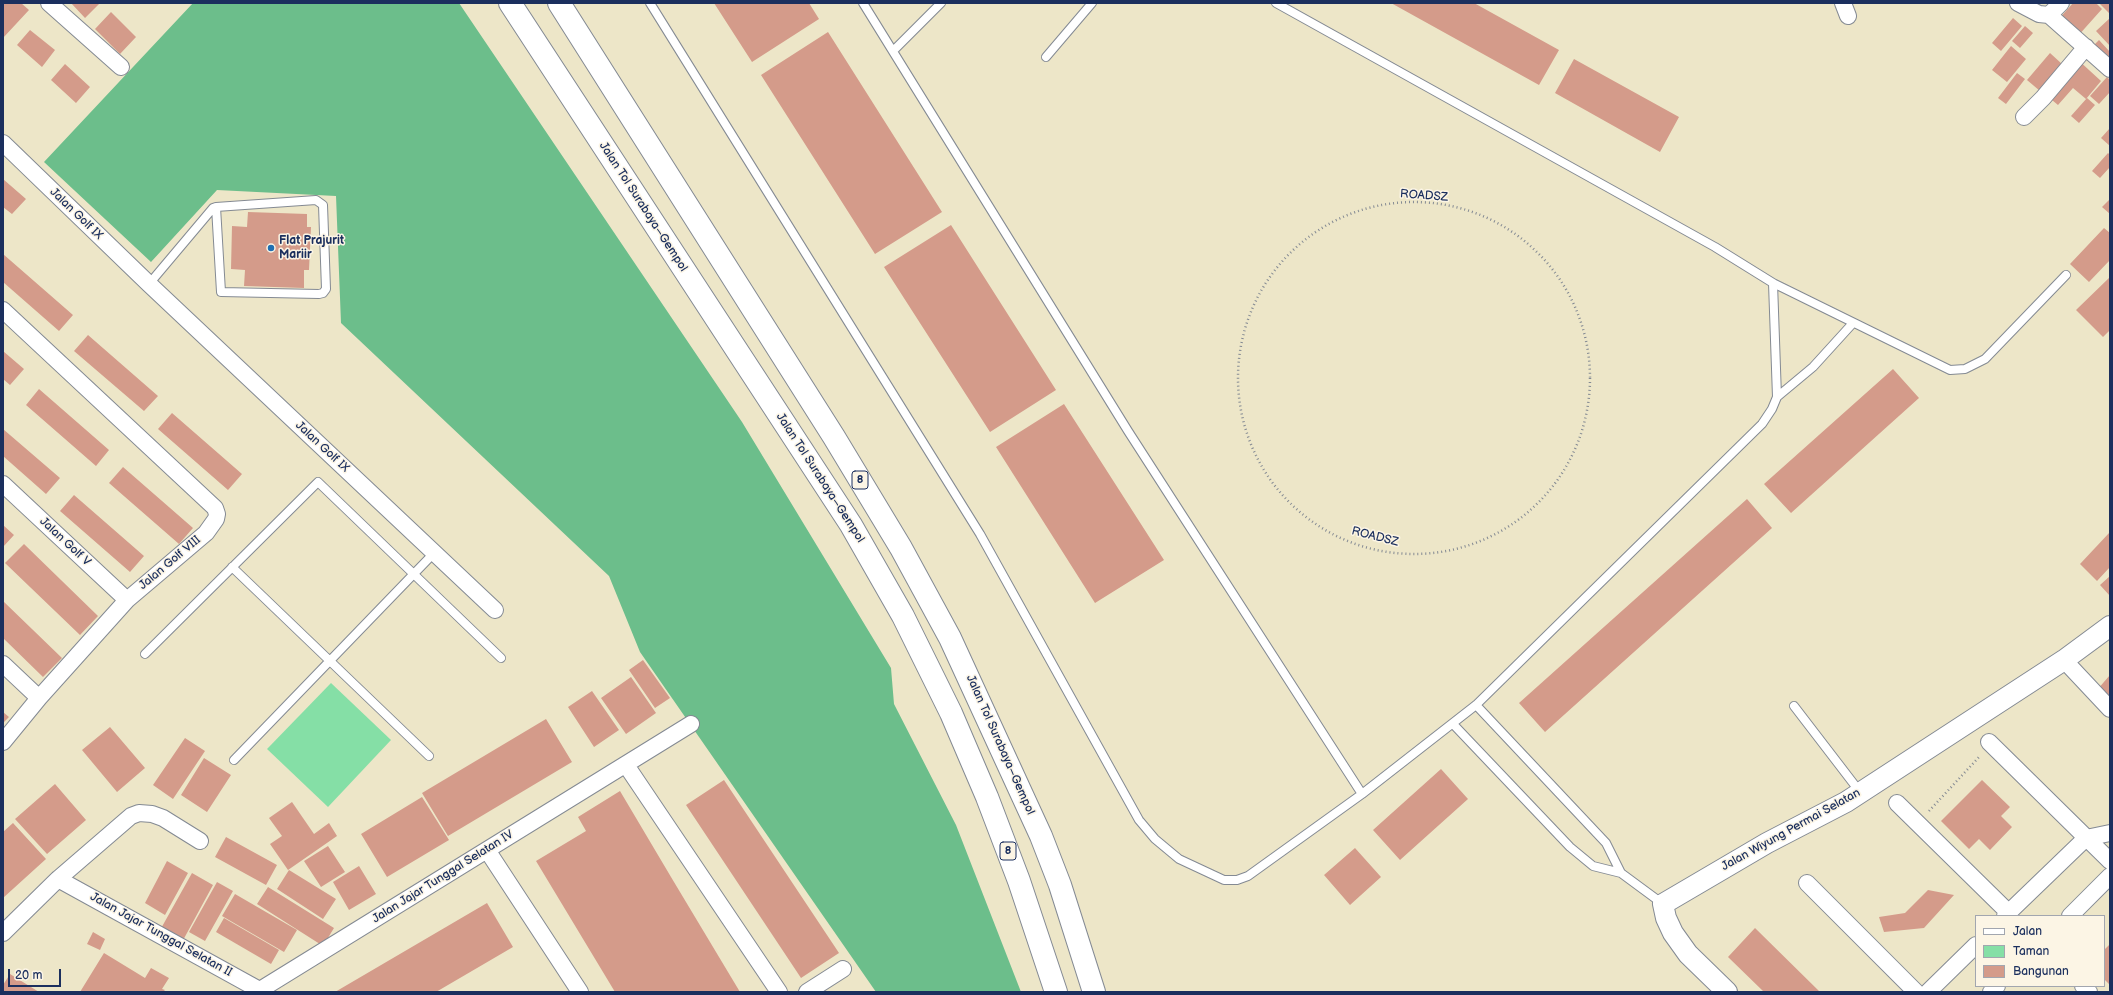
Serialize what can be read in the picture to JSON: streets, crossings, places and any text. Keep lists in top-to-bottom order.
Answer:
{
  "streets": {
    "highway": ["Jalan Tol Surabaya–Gempol", "8"],
    "street": [
      "Jalan Golf IX",
      "Jalan Golf V",
      "Jalan Golf VIII",
      "Jalan Wiyung Permai Selatan",
      "Jalan Jajar Tunggal Selatan IV",
      "Jalan Jajar Tunggal Selatan II"
    ],
    "path": ["ROADSZ"]
  },
  "crossings": [
    ["Jalan Golf V", "Jalan Golf VIII"],
    ["Jalan Jajar Tunggal Selatan IV", "Jalan Jajar Tunggal Selatan II"]
  ],
  "places": ["Flat Prajurit Mariir"],
  "legend": ["Jalan", "Taman", "Bangunan"],
  "scale_bar": "20 m"
}
